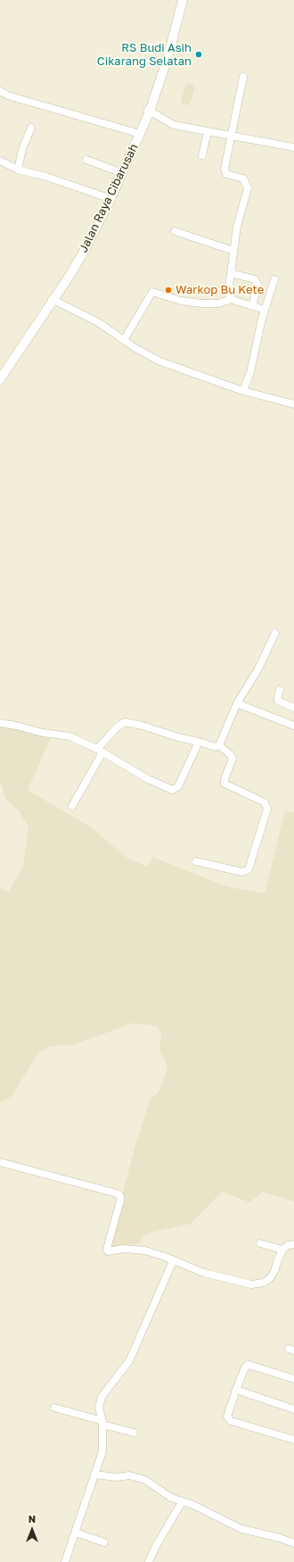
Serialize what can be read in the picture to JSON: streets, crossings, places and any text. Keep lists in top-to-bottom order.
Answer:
{
  "streets": {
    "main road": ["Jalan Raya Cibarusah"]
  },
  "places": ["RS Budi Asih Cikarang Selatan", "Warkop Bu Kete"],
  "north": "top"
}
